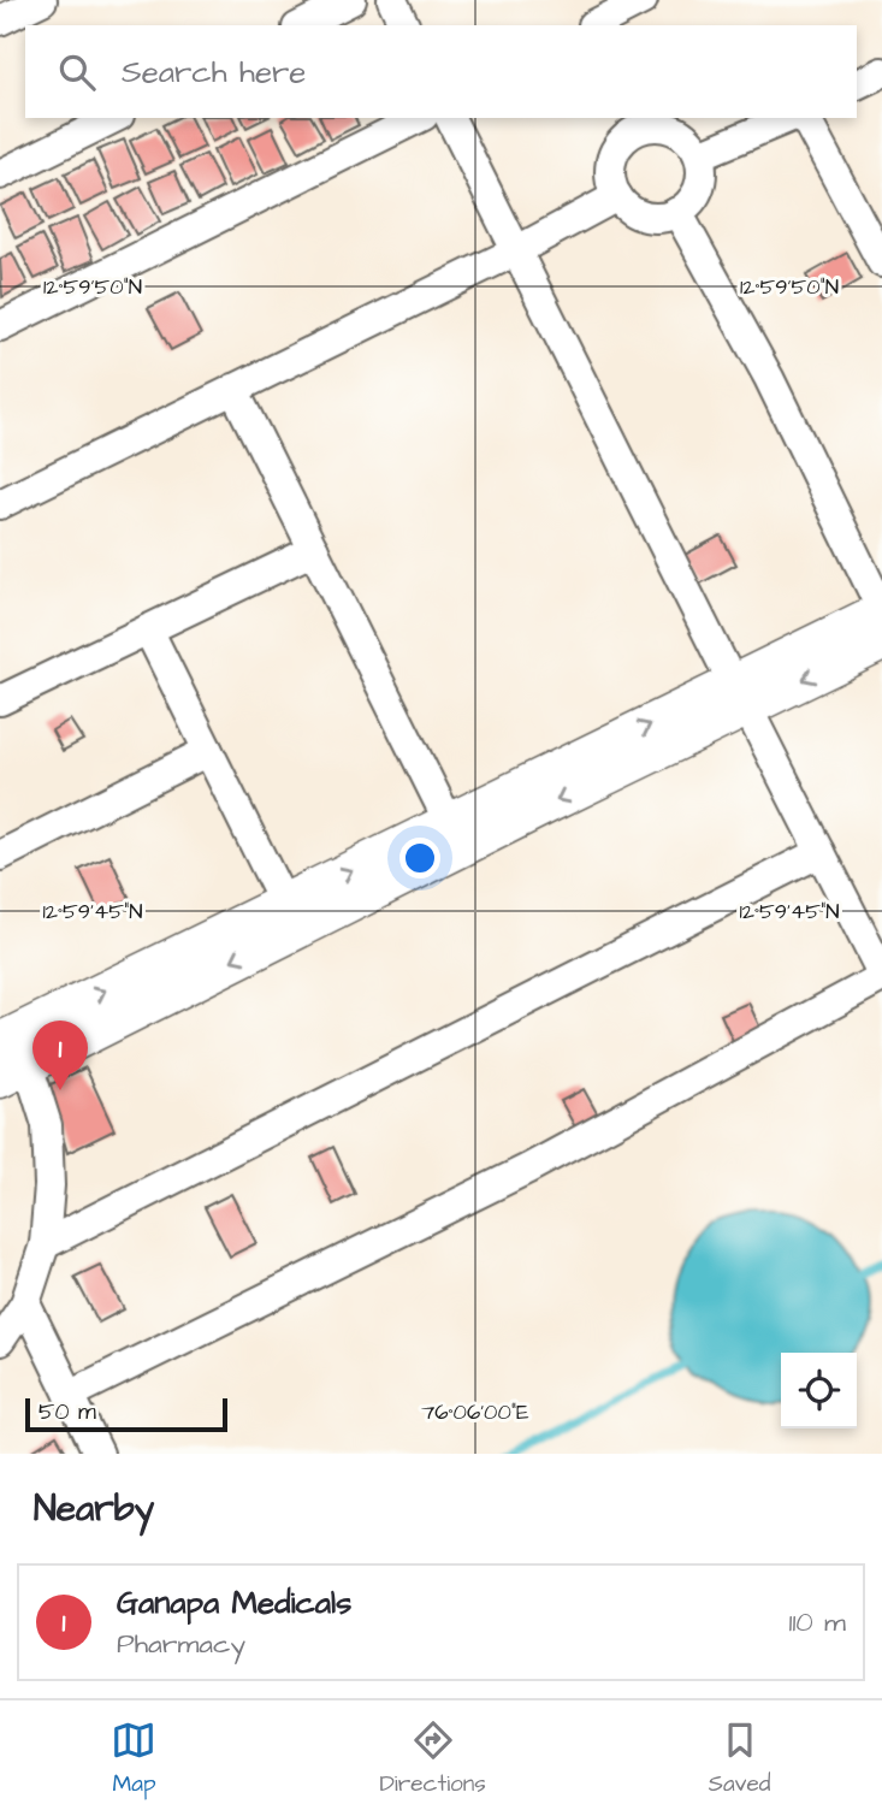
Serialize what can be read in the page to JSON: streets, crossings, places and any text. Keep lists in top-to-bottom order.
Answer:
{
  "scale_bar": "50 m",
  "page": {
    "search": "Search here",
    "pins": "1",
    "scale": "50 m",
    "heading": "Nearby",
    "list": [
      {
        "mark": "1",
        "name": "Ganapa Medicals",
        "note": "Pharmacy",
        "value": "110 m"
      }
    ],
    "nav": ["Map", "Directions", "Saved"]
  },
  "coordinates": ["12°59'50\"N", "12°59'45\"N", "76°06'00\"E"]
}
